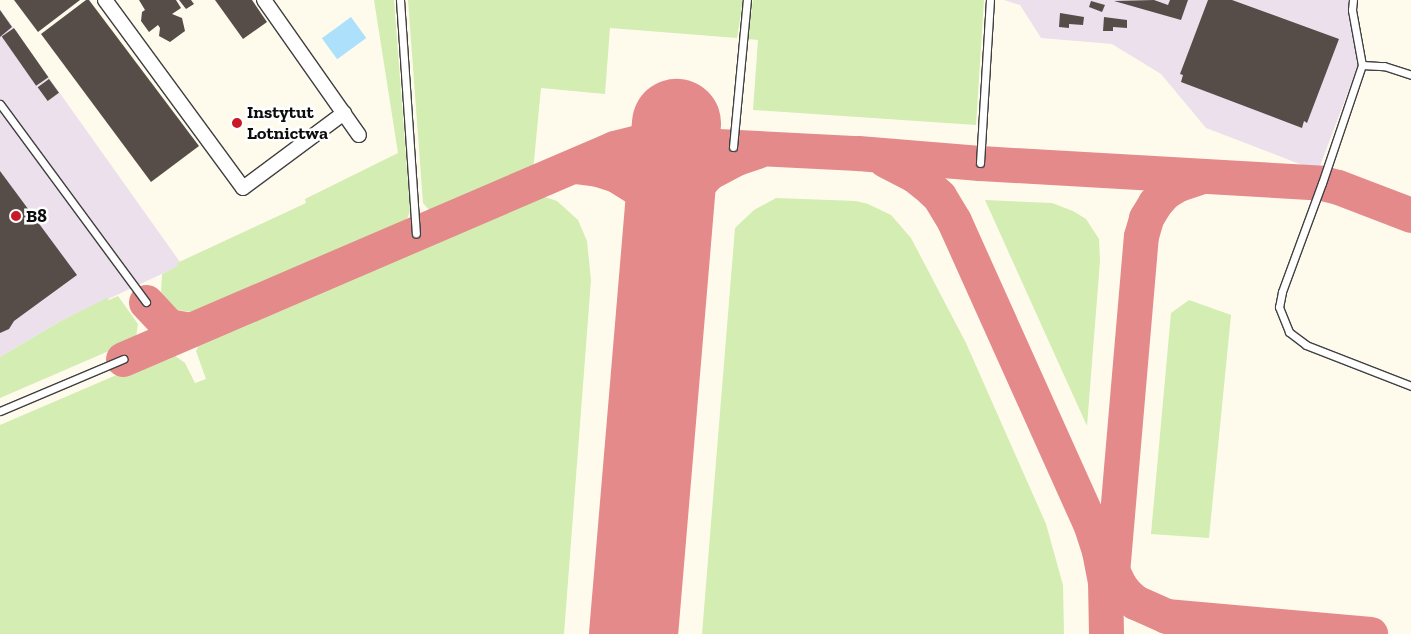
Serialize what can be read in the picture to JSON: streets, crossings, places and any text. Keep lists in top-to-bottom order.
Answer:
{
  "places": ["Instytut Lotnictwa", "B8"]
}
